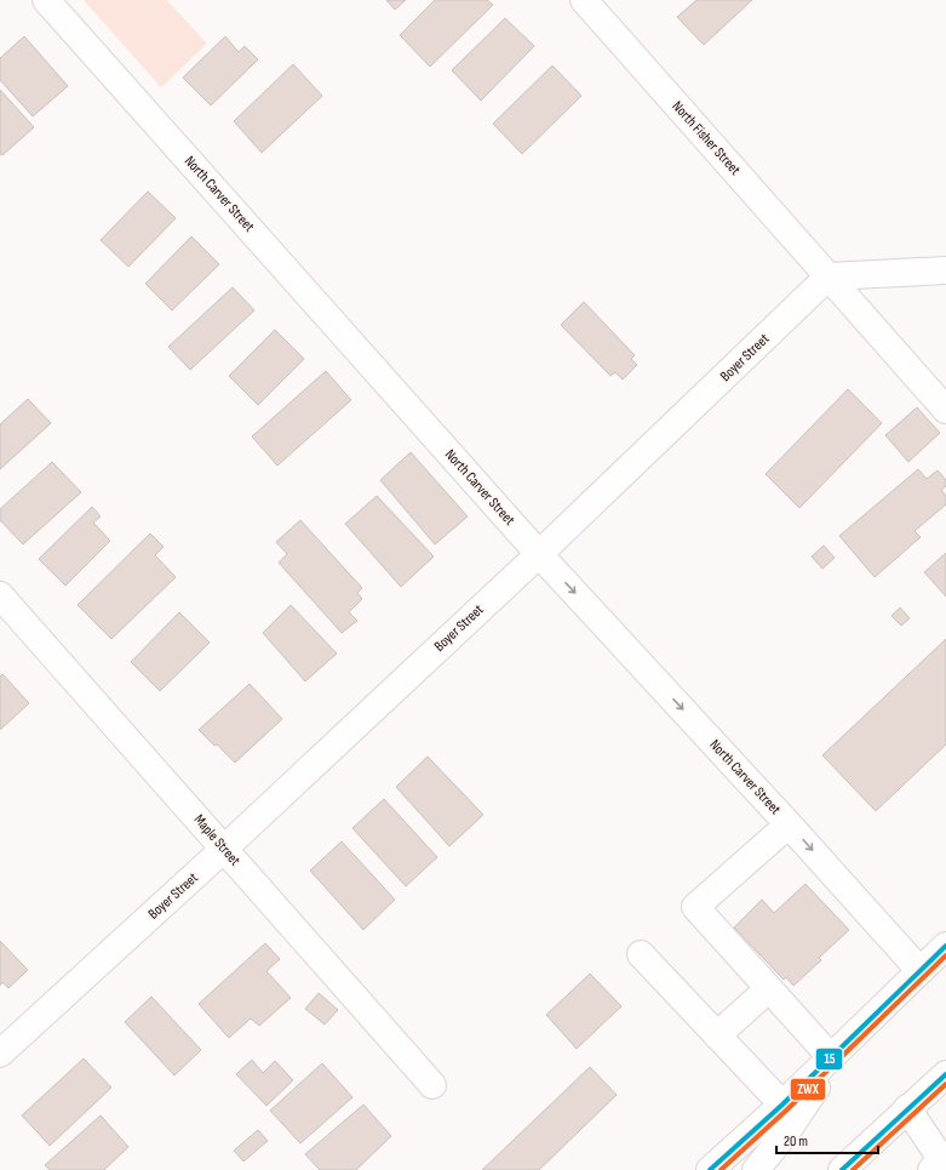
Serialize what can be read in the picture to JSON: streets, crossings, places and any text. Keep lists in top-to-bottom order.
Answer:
{
  "streets": {
    "street": [
      "North Fisher Street",
      "North Carver Street",
      "Boyer Street",
      "Maple Street"
    ]
  },
  "crossings": [
    ["North Fisher Street", "Boyer Street"],
    ["North Carver Street", "Boyer Street"],
    ["Boyer Street", "Maple Street"]
  ],
  "lines": ["transit line 15", "transit line ZWX"],
  "scale_bar": "20 m"
}
